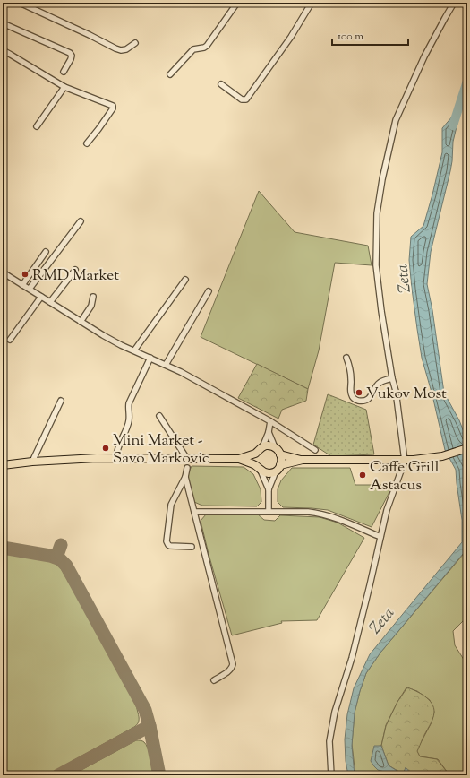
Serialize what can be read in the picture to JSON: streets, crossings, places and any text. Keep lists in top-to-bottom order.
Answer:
{
  "water": ["Zeta"],
  "places": [
    "RMD Market",
    "Vukov Most",
    "Mini Market - Savo Markovic",
    "Caffe Grill Astacus"
  ],
  "scale_bar": "100 m"
}
